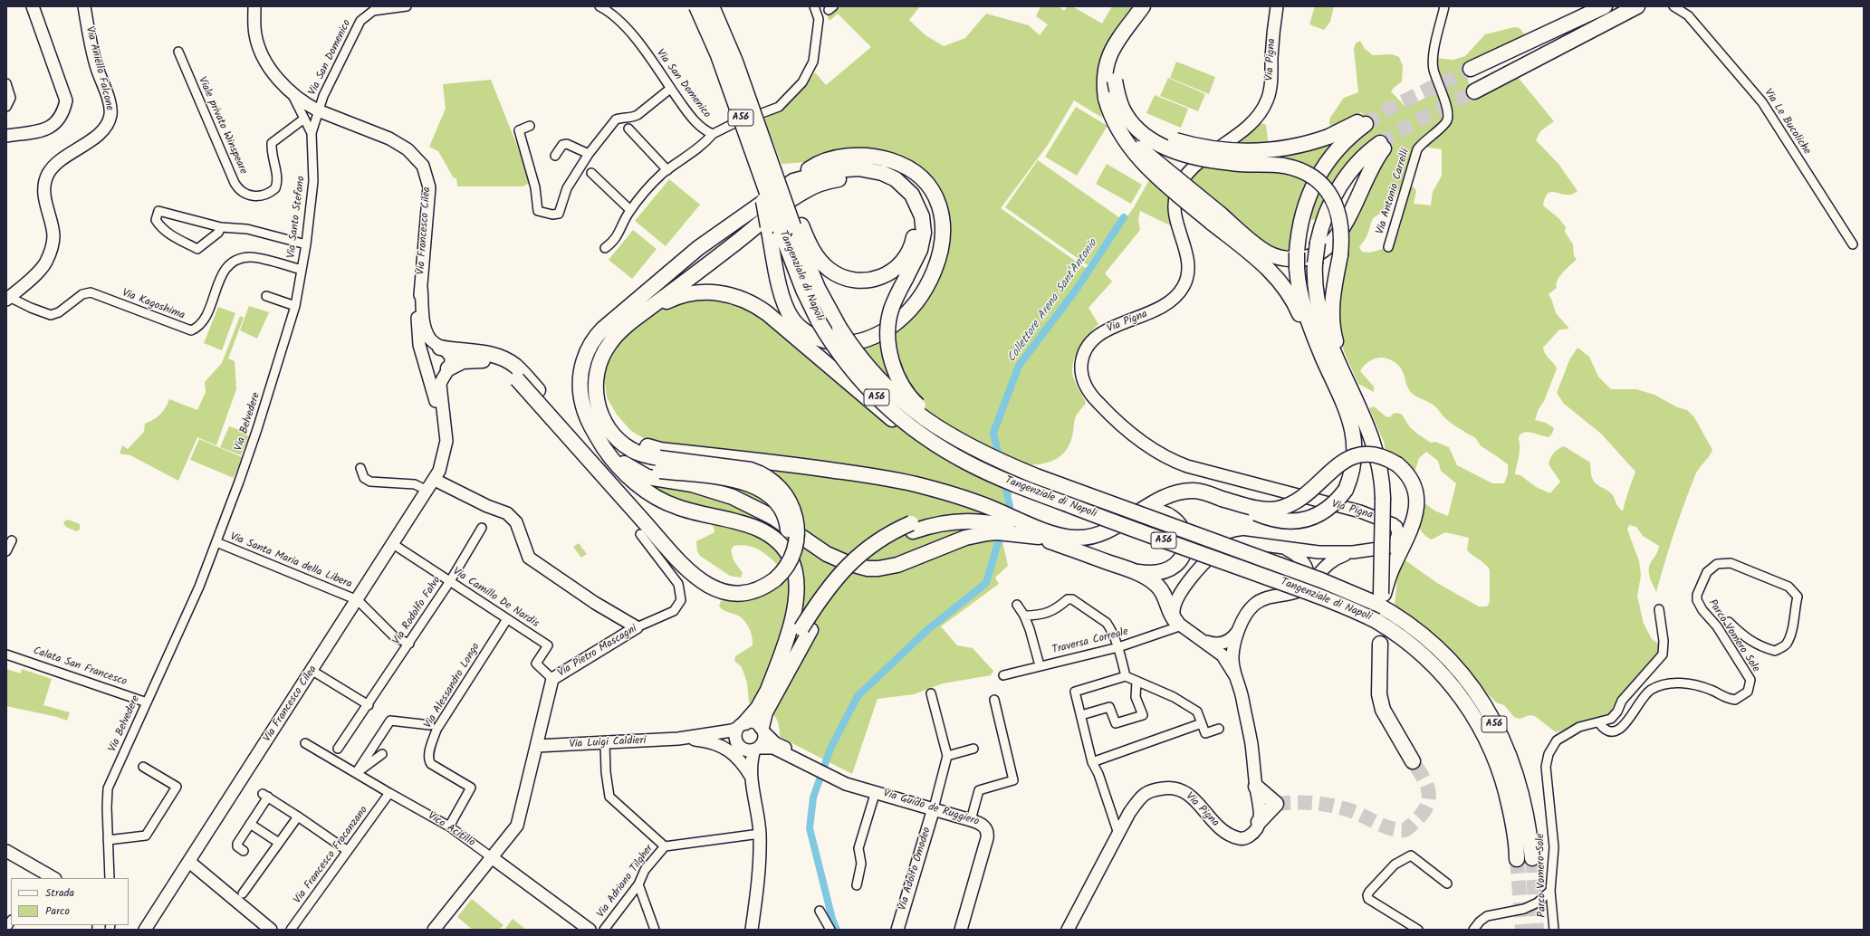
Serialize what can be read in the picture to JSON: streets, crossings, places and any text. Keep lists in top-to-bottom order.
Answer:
{
  "streets": {
    "highway": ["A56", "Tangenziale di Napoli"],
    "main road": [
      "Via Pigna",
      "Via Aniello Falcone",
      "Via Francesco Cilea",
      "Via Pietro Mascagni",
      "Via Luigi Caldieri",
      "Via Guido de Ruggiero",
      "Vico Acitillo",
      "Via Adolfo Omodeo"
    ],
    "street": [
      "Via San Domenico",
      "Via Le Bucoliche",
      "Viale privato Winspeare",
      "Via Antonio Carrelli",
      "Via Santo Stefano",
      "Via Kagoshima",
      "Via Belvedere",
      "Via Santa Maria della Libera",
      "Via Camillo De Nardis",
      "Via Rodolfo Falvo",
      "Parco Vomero Sole",
      "Traversa Correale",
      "Calata San Francesco",
      "Via Alessandro Longo",
      "Via Francesco Fracanzano",
      "Via Adriano Tilgher"
    ]
  },
  "crossings": [
    ["Via San Domenico", "Via Santo Stefano"],
    ["Via San Domenico", "Via Francesco Cilea"],
    ["Via Pigna", "Traversa Correale"],
    ["Via Aniello Falcone", "Via Kagoshima"],
    ["A56", "Tangenziale di Napoli"],
    ["Via Santo Stefano", "Via Francesco Cilea"],
    ["Via Santo Stefano", "Via Kagoshima"],
    ["Via Santo Stefano", "Via Belvedere"],
    ["Via Francesco Cilea", "Via Santa Maria della Libera"],
    ["Via Francesco Cilea", "Via Camillo De Nardis"],
    ["Via Belvedere", "Via Santa Maria della Libera"],
    ["Via Belvedere", "Calata San Francesco"],
    ["Via Camillo De Nardis", "Via Rodolfo Falvo"],
    ["Via Camillo De Nardis", "Via Pietro Mascagni"],
    ["Via Camillo De Nardis", "Via Alessandro Longo"],
    ["Via Pietro Mascagni", "Via Luigi Caldieri"],
    ["Via Pietro Mascagni", "Vico Acitillo"],
    ["Via Alessandro Longo", "Vico Acitillo"],
    ["Via Luigi Caldieri", "Via Guido de Ruggiero"],
    ["Via Guido de Ruggiero", "Via Adolfo Omodeo"],
    ["Vico Acitillo", "Via Francesco Fracanzano"]
  ],
  "water": ["Collettore Arena Sant'Antonio"],
  "legend": ["Strada", "Parco"]
}
